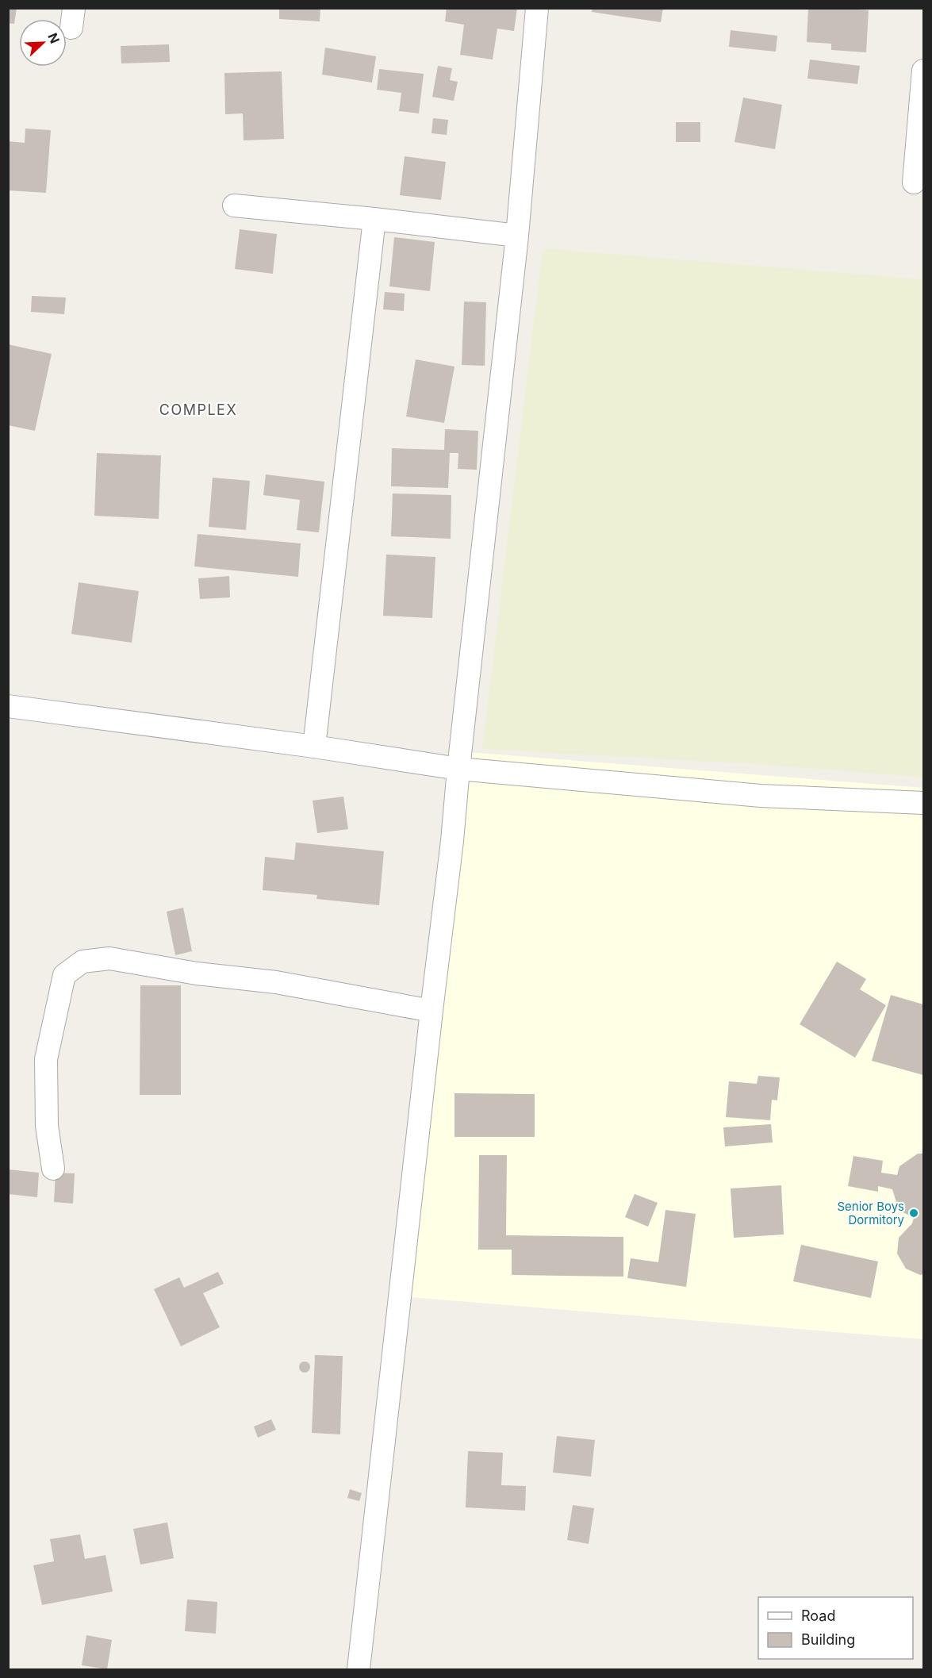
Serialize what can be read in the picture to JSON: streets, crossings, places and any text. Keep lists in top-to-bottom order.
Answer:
{
  "districts": ["COMPLEX"],
  "places": ["Senior Boys Dormitory"],
  "legend": ["Road", "Building"],
  "north": "top right"
}
